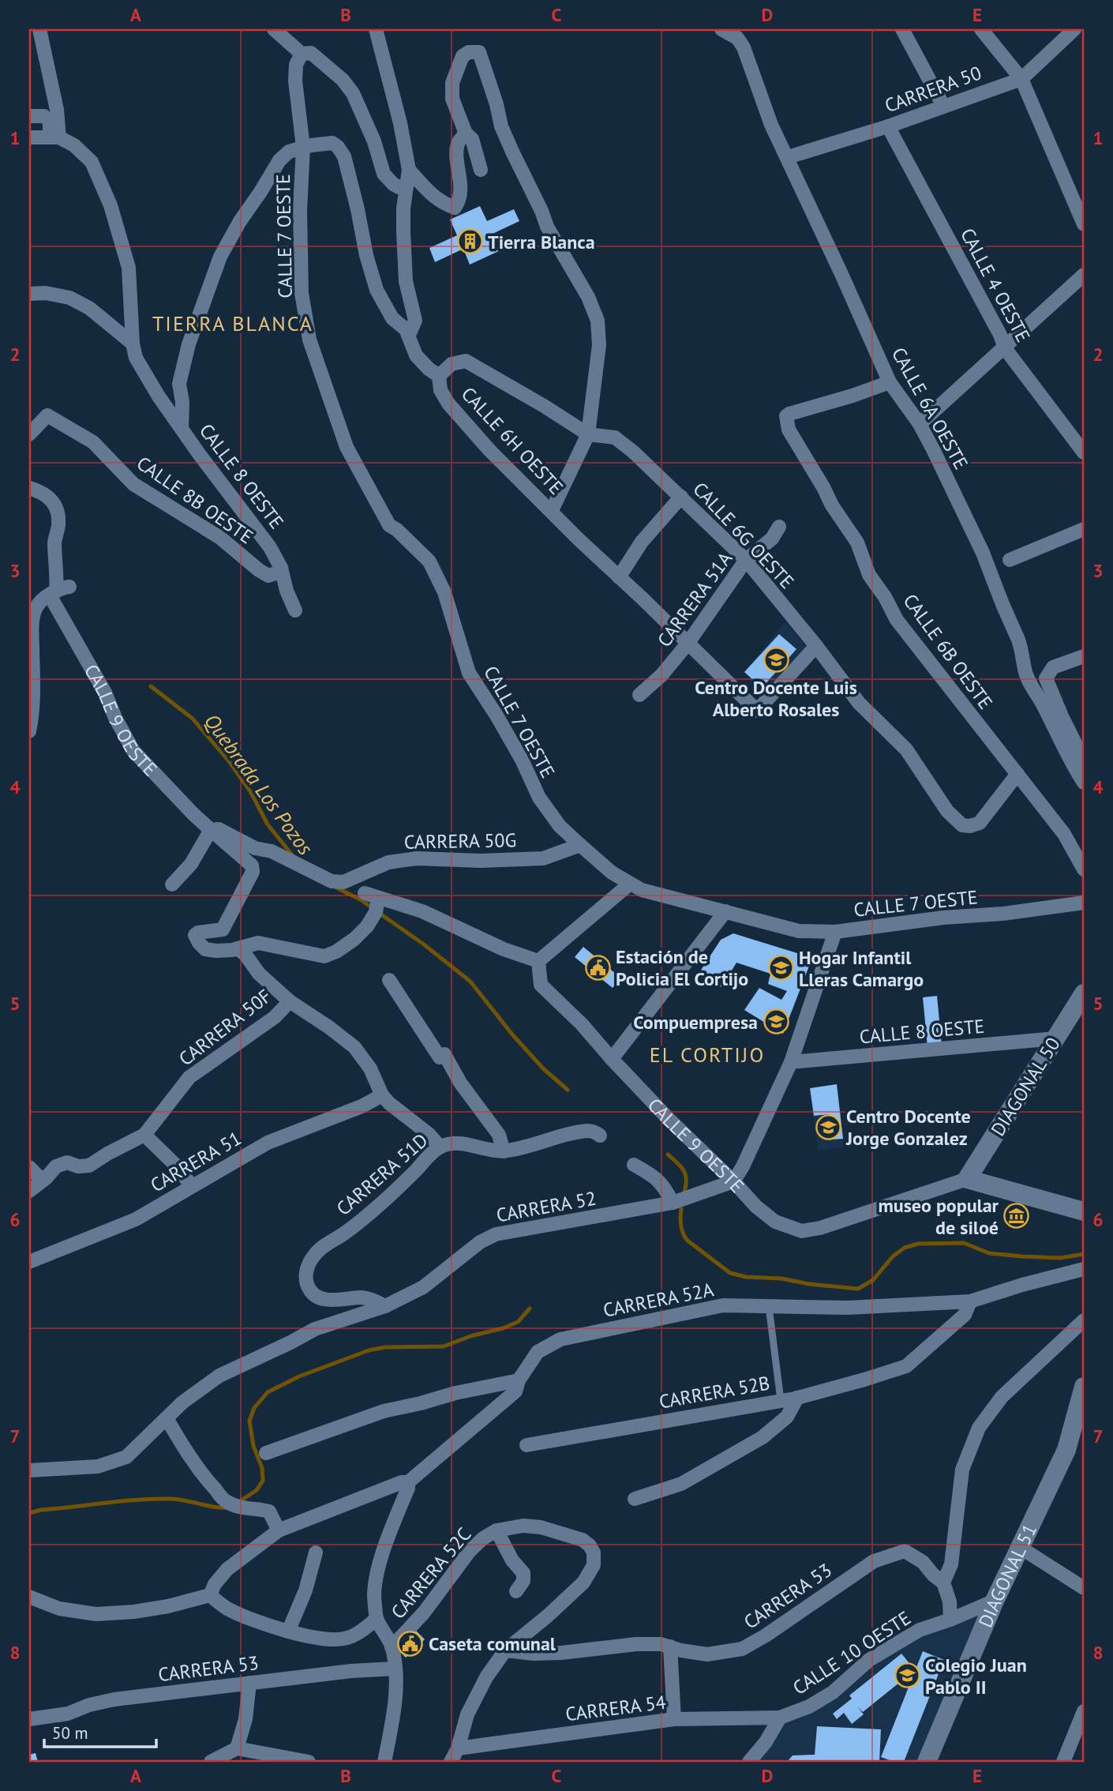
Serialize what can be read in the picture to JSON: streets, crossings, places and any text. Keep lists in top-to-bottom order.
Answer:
{
  "streets": {
    "street": [
      "CARRERA 50",
      "CALLE 7 OESTE",
      "CALLE 4 OESTE",
      "CALLE 6A OESTE",
      "CALLE 6H OESTE",
      "CALLE 8 OESTE",
      "CALLE 8B OESTE",
      "CALLE 6G OESTE",
      "CARRERA 51A",
      "CALLE 6B OESTE",
      "CALLE 9 OESTE",
      "CARRERA 50G",
      "CARRERA 50F",
      "DIAGONAL 50",
      "CARRERA 51",
      "CARRERA 51D",
      "CARRERA 52",
      "CARRERA 52A",
      "CARRERA 52B",
      "CARRERA 52C",
      "DIAGONAL 51",
      "CARRERA 53",
      "CALLE 10 OESTE",
      "CARRERA 54"
    ]
  },
  "crossings": [
    ["CARRERA 50", "CALLE 4 OESTE"],
    ["CARRERA 50", "CALLE 6A OESTE"],
    ["CALLE 7 OESTE", "CALLE 6H OESTE"],
    ["CALLE 7 OESTE", "CARRERA 50G"],
    ["CALLE 6A OESTE", "CALLE 6B OESTE"],
    ["CALLE 6H OESTE", "CALLE 6G OESTE"],
    ["CALLE 6H OESTE", "CARRERA 51A"],
    ["CALLE 8 OESTE", "CALLE 8B OESTE"],
    ["CALLE 8 OESTE", "DIAGONAL 50"],
    ["CALLE 6G OESTE", "CARRERA 51A"],
    ["CALLE 6G OESTE", "CALLE 6B OESTE"],
    ["CALLE 9 OESTE", "CARRERA 50G"],
    ["CALLE 9 OESTE", "DIAGONAL 50"],
    ["CALLE 9 OESTE", "CARRERA 52"],
    ["CARRERA 51D", "CARRERA 52"],
    ["CARRERA 52A", "CARRERA 52B"],
    ["CARRERA 52C", "CARRERA 53"],
    ["DIAGONAL 51", "CALLE 10 OESTE"],
    ["CALLE 10 OESTE", "CARRERA 54"]
  ],
  "districts": ["TIERRA BLANCA", "EL CORTIJO"],
  "water": ["Quebrada Los Pozos"],
  "places": {
    "building": ["Tierra Blanca"],
    "school or university": [
      "Centro Docente Luis Alberto Rosales",
      "Hogar Infantil Lleras Camargo",
      "Compuempresa",
      "Centro Docente Jorge Gonzalez",
      "Colegio Juan Pablo II"
    ],
    "public building": ["Estación de Policia El Cortijo", "Caseta comunal"],
    "museum": ["museo popular de siloé"]
  },
  "scale_bar": "50 m",
  "grid": {
    "columns": [
      "A",
      "B",
      "C",
      "D",
      "E"
    ],
    "rows": [
      "1",
      "2",
      "3",
      "4",
      "5",
      "6",
      "7",
      "8"
    ]
  }
}
